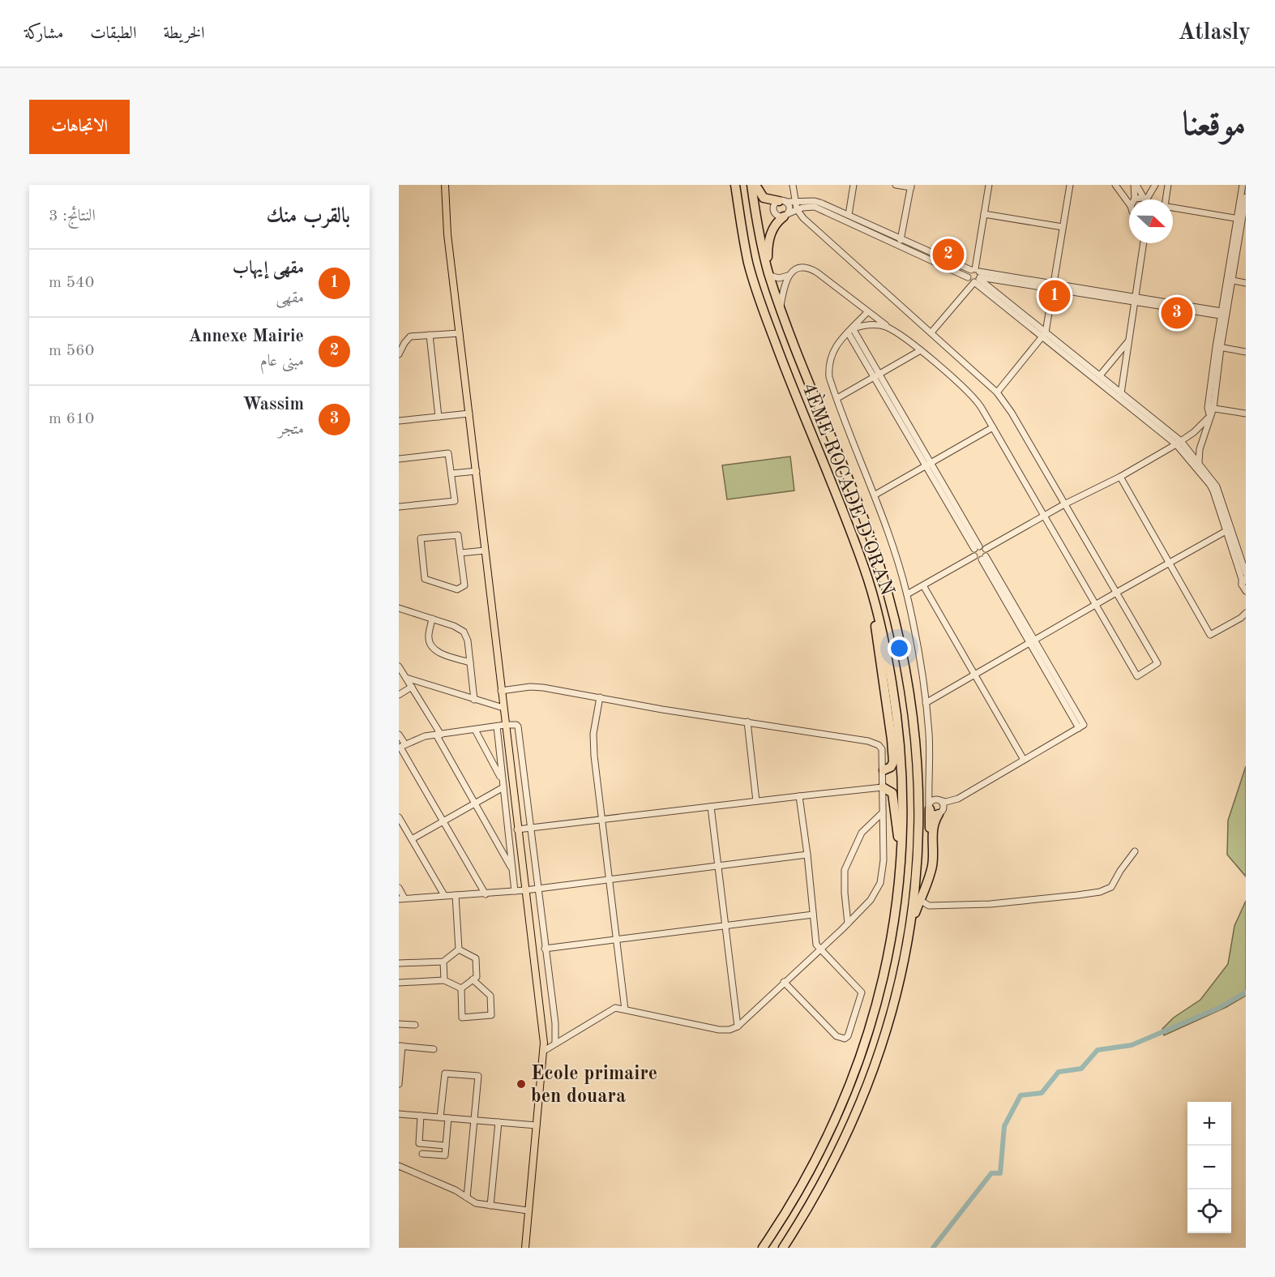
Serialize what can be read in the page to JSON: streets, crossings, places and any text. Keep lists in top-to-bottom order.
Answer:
{
  "streets": {
    "highway": ["4ÈME ROCADE D'ORAN"]
  },
  "places": ["Ecole primaire ben douara"],
  "north": "right",
  "page": {
    "header": "Atlasly",
    "nav": ["الخريطة", "الطبقات", "مشاركة"],
    "title": "موقعنا",
    "buttons": "الاتجاهات",
    "heading": ["بالقرب منك", "النتائج: 3"],
    "pins": ["2", "1", "3"],
    "list": [
      {
        "mark": "1",
        "name": "مقهى إيهاب",
        "note": "مقهى",
        "value": "540 m"
      },
      {
        "mark": "2",
        "name": "Annexe Mairie",
        "note": "مبنى عام",
        "value": "560 m"
      },
      {
        "mark": "3",
        "name": "Wassim",
        "note": "متجر",
        "value": "610 m"
      }
    ],
    "map_buttons": ["+", "−"]
  }
}
